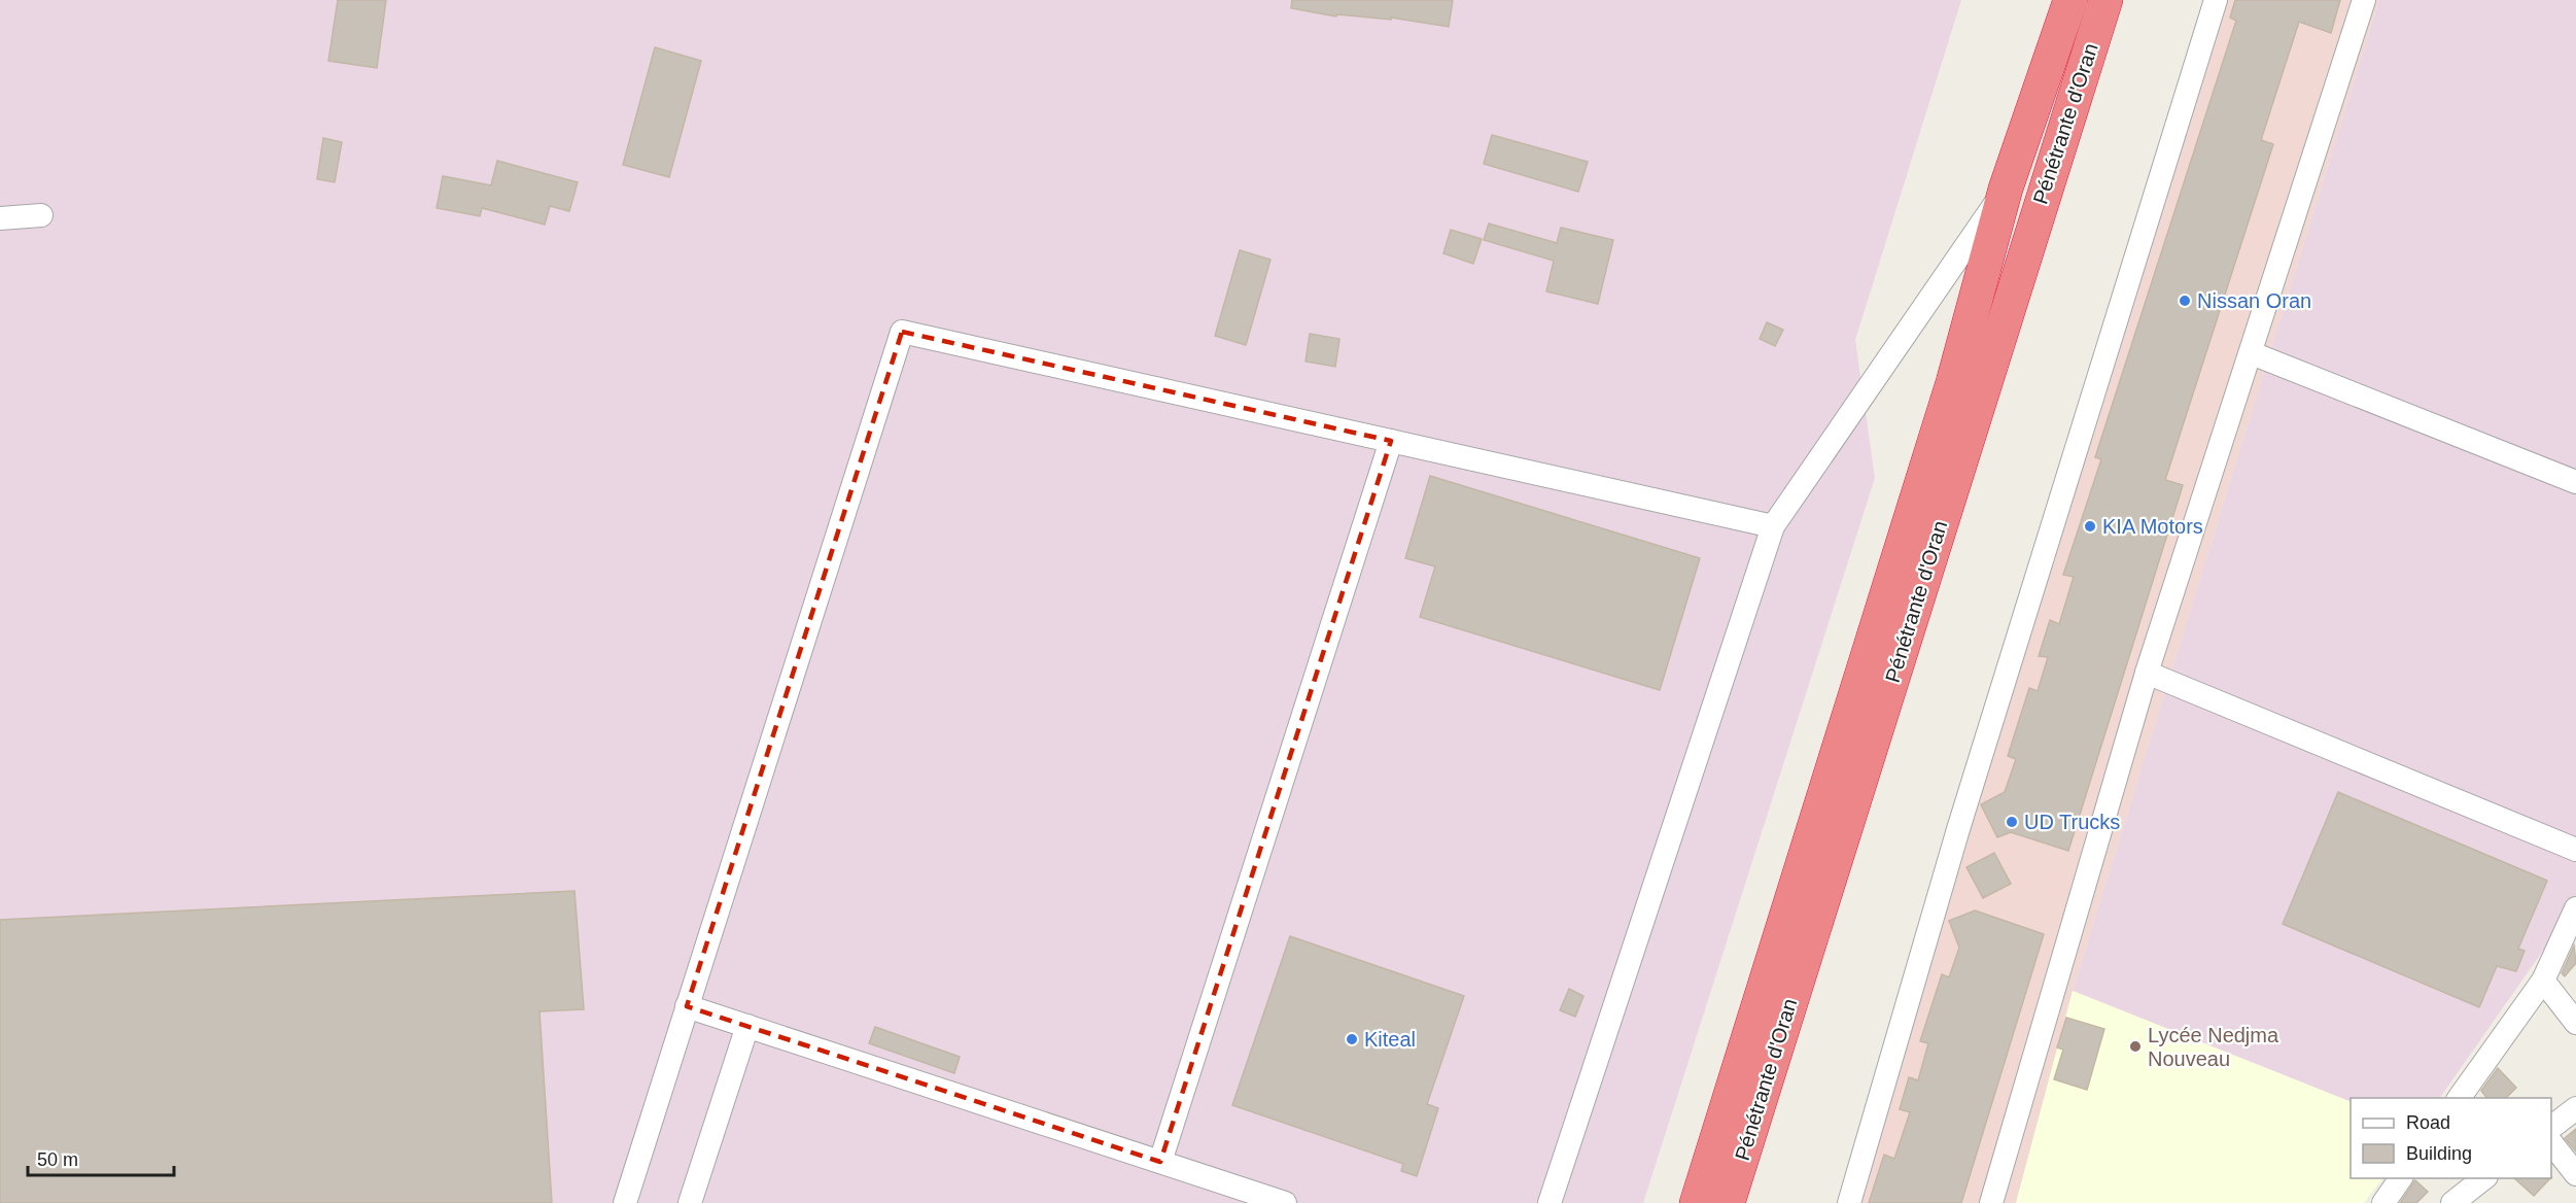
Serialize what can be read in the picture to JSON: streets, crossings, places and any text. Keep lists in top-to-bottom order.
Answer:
{
  "streets": {
    "highway": ["Pénétrante d'Oran"]
  },
  "places": [
    "Nissan Oran",
    "KIA Motors",
    "UD Trucks",
    "Kiteal",
    "Lycée Nedjma Nouveau"
  ],
  "legend": ["Road", "Building"],
  "scale_bar": "50 m"
}
